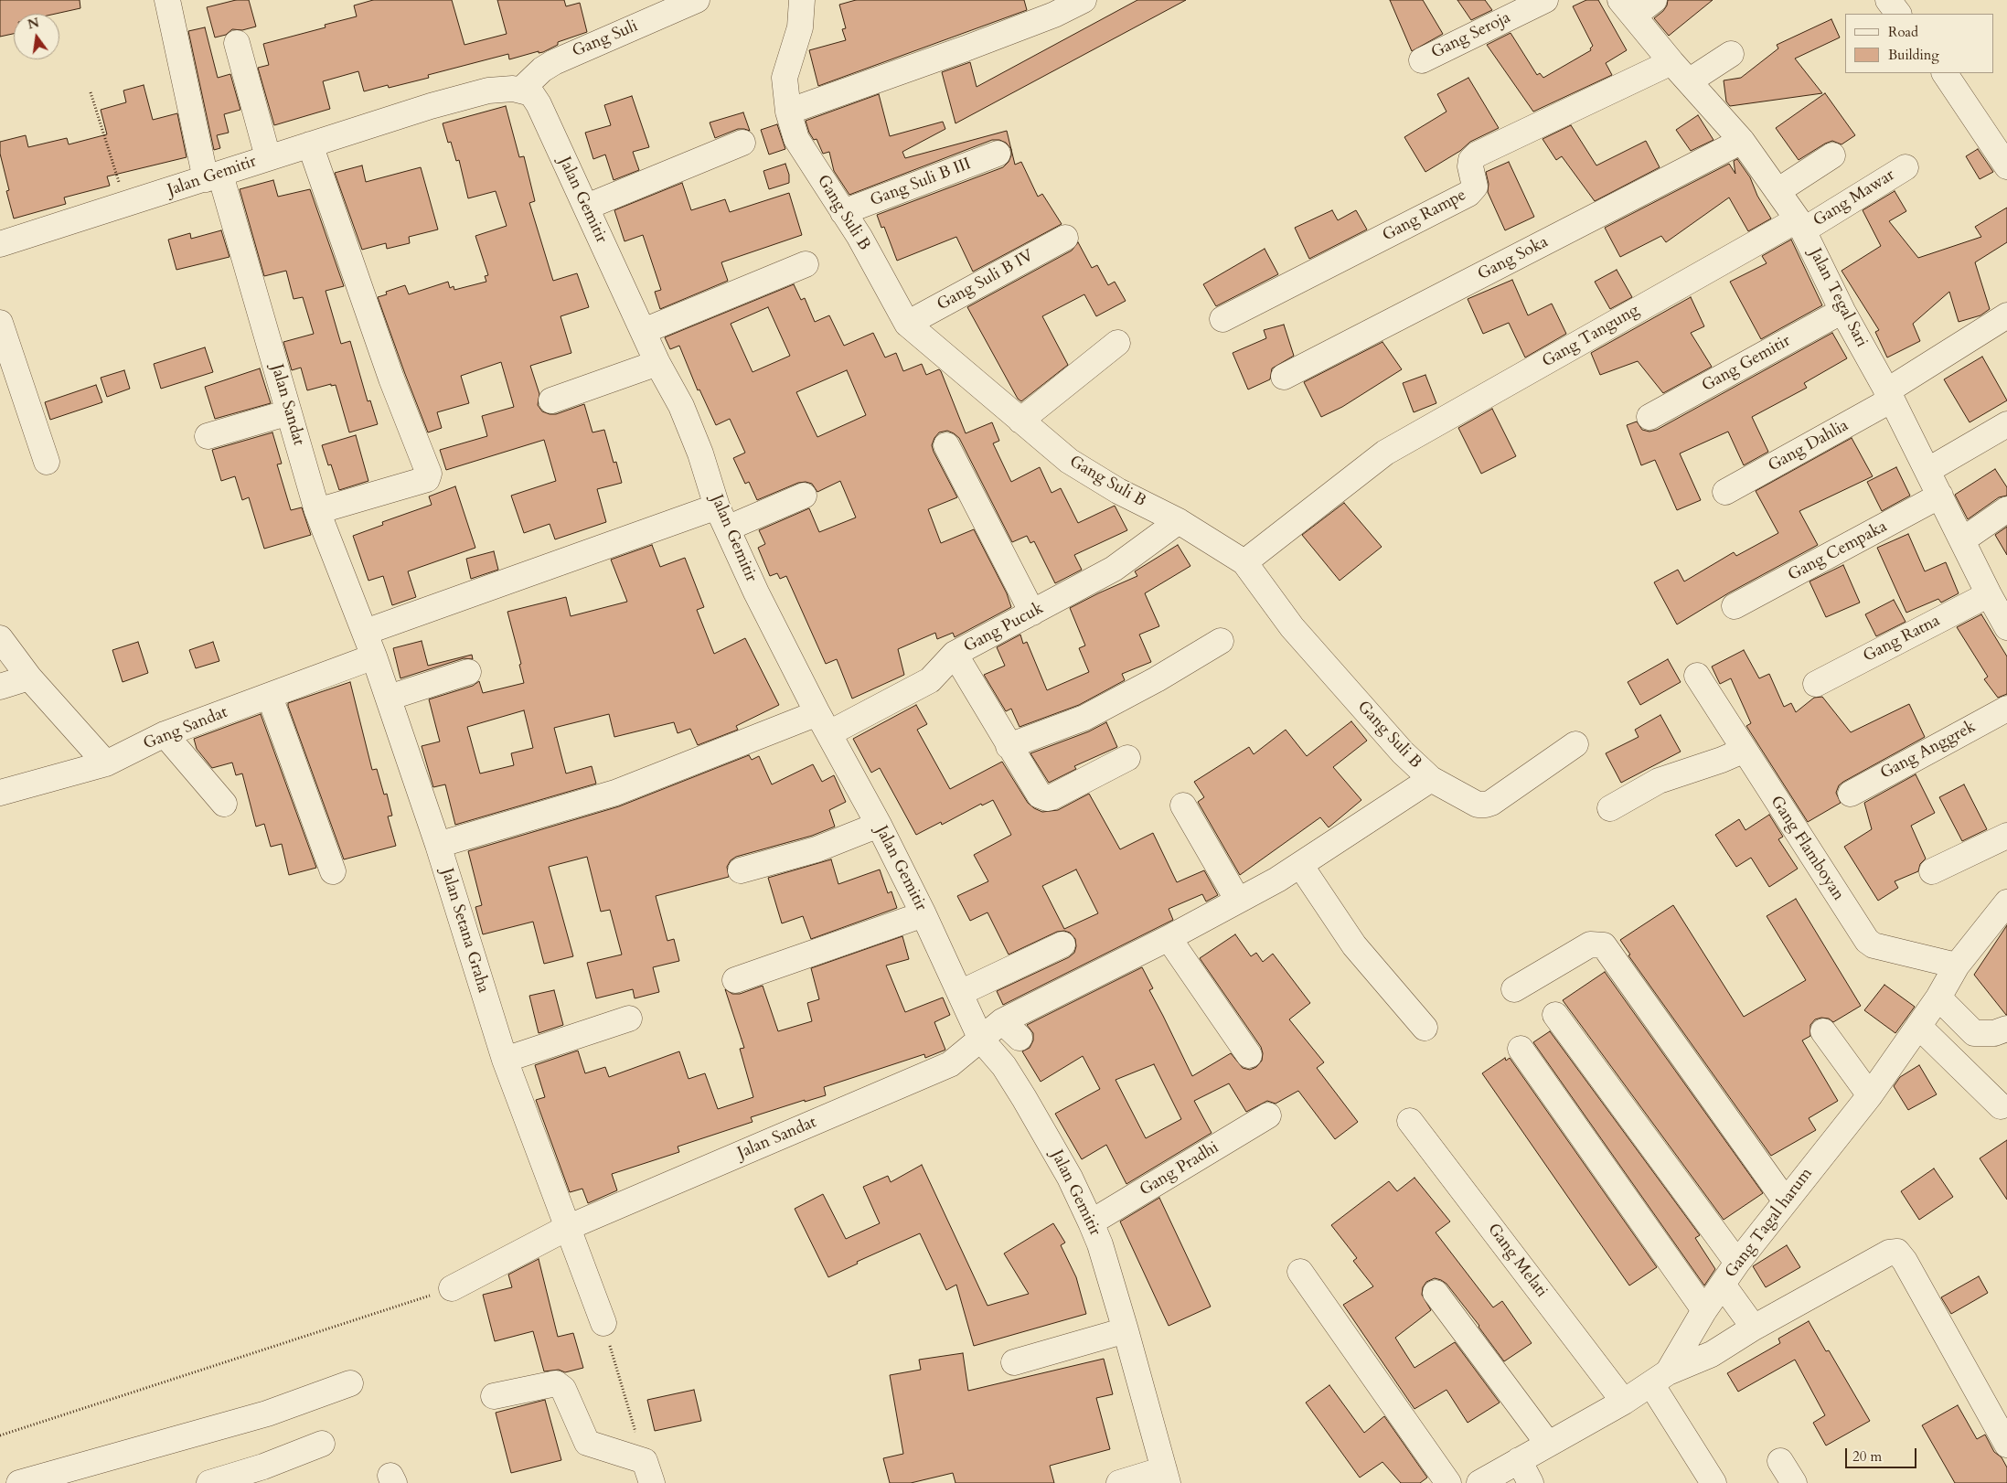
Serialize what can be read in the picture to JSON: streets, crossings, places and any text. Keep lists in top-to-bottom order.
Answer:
{
  "streets": {
    "street": [
      "Gang Seroja",
      "Gang Suli",
      "Jalan Gemitir",
      "Gang Suli B III",
      "Gang Mawar",
      "Gang Suli B",
      "Gang Rampe",
      "Gang Soka",
      "Gang Suli B IV",
      "Jalan Tegal Sari",
      "Gang Tangung",
      "Gang Gemitir",
      "Jalan Sandat",
      "Gang Dahlia",
      "Gang Cempaka",
      "Gang Pucuk",
      "Gang Ratna",
      "Gang Sandat",
      "Gang Anggrek",
      "Gang Flamboyan",
      "Jalan Setana Graha",
      "Gang Pradhi",
      "Gang Tagal harum",
      "Gang Melati"
    ]
  },
  "crossings": [
    ["Gang Suli", "Jalan Gemitir"],
    ["Jalan Gemitir", "Jalan Sandat"],
    ["Jalan Gemitir", "Gang Pucuk"],
    ["Jalan Gemitir", "Gang Pradhi"],
    ["Gang Suli B III", "Gang Suli B"],
    ["Gang Mawar", "Jalan Tegal Sari"],
    ["Gang Mawar", "Gang Tangung"],
    ["Gang Suli B", "Gang Suli B IV"],
    ["Gang Suli B", "Gang Tangung"],
    ["Gang Suli B", "Jalan Sandat"],
    ["Gang Suli B", "Gang Pucuk"],
    ["Gang Rampe", "Jalan Tegal Sari"],
    ["Gang Soka", "Jalan Tegal Sari"],
    ["Jalan Tegal Sari", "Gang Tangung"],
    ["Jalan Tegal Sari", "Gang Gemitir"],
    ["Jalan Tegal Sari", "Gang Dahlia"],
    ["Jalan Tegal Sari", "Gang Cempaka"],
    ["Jalan Tegal Sari", "Gang Ratna"],
    ["Jalan Sandat", "Jalan Setana Graha"],
    ["Gang Pucuk", "Jalan Setana Graha"],
    ["Gang Sandat", "Jalan Setana Graha"],
    ["Gang Flamboyan", "Gang Tagal harum"],
    ["Gang Tagal harum", "Gang Melati"]
  ],
  "legend": ["Road", "Building"],
  "scale_bar": "20 m",
  "north": "top"
}
